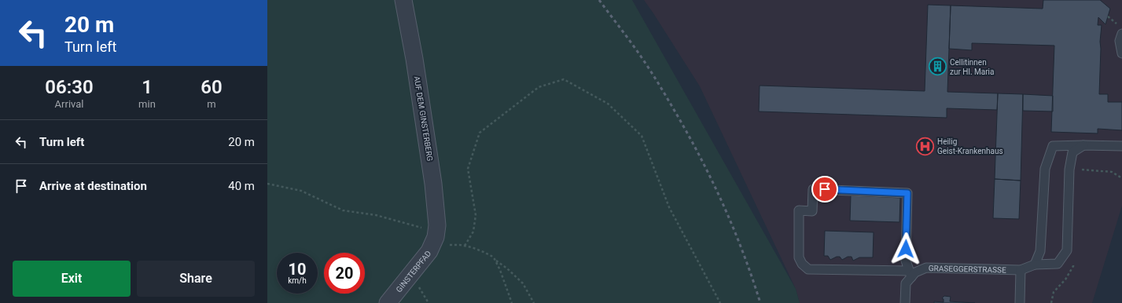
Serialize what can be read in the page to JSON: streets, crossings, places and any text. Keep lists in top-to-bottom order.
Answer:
{
  "streets": {
    "street": ["AUF DEM GINSTERBERG", "GINSTERPFAD"],
    "lane": ["GRASEGGERSTRASSE"]
  },
  "crossings": [
    ["AUF DEM GINSTERBERG", "GINSTERPFAD"]
  ],
  "places": {
    "building": ["Cellitinnen zur Hl. Maria"],
    "hospital": ["Heilig Geist-Krankenhaus"]
  },
  "page": {
    "turn": ["20 m", "Turn left"],
    "eta": [
      "06:30",
      "Arrival",
      "1",
      "min",
      "60",
      "m"
    ],
    "list": [
      {
        "name": "Turn left",
        "value": "20 m"
      },
      {
        "name": "Arrive at destination",
        "value": "40 m"
      }
    ],
    "speed": "10 km/h",
    "limit": "20",
    "buttons": ["Exit", "Share"]
  }
}
